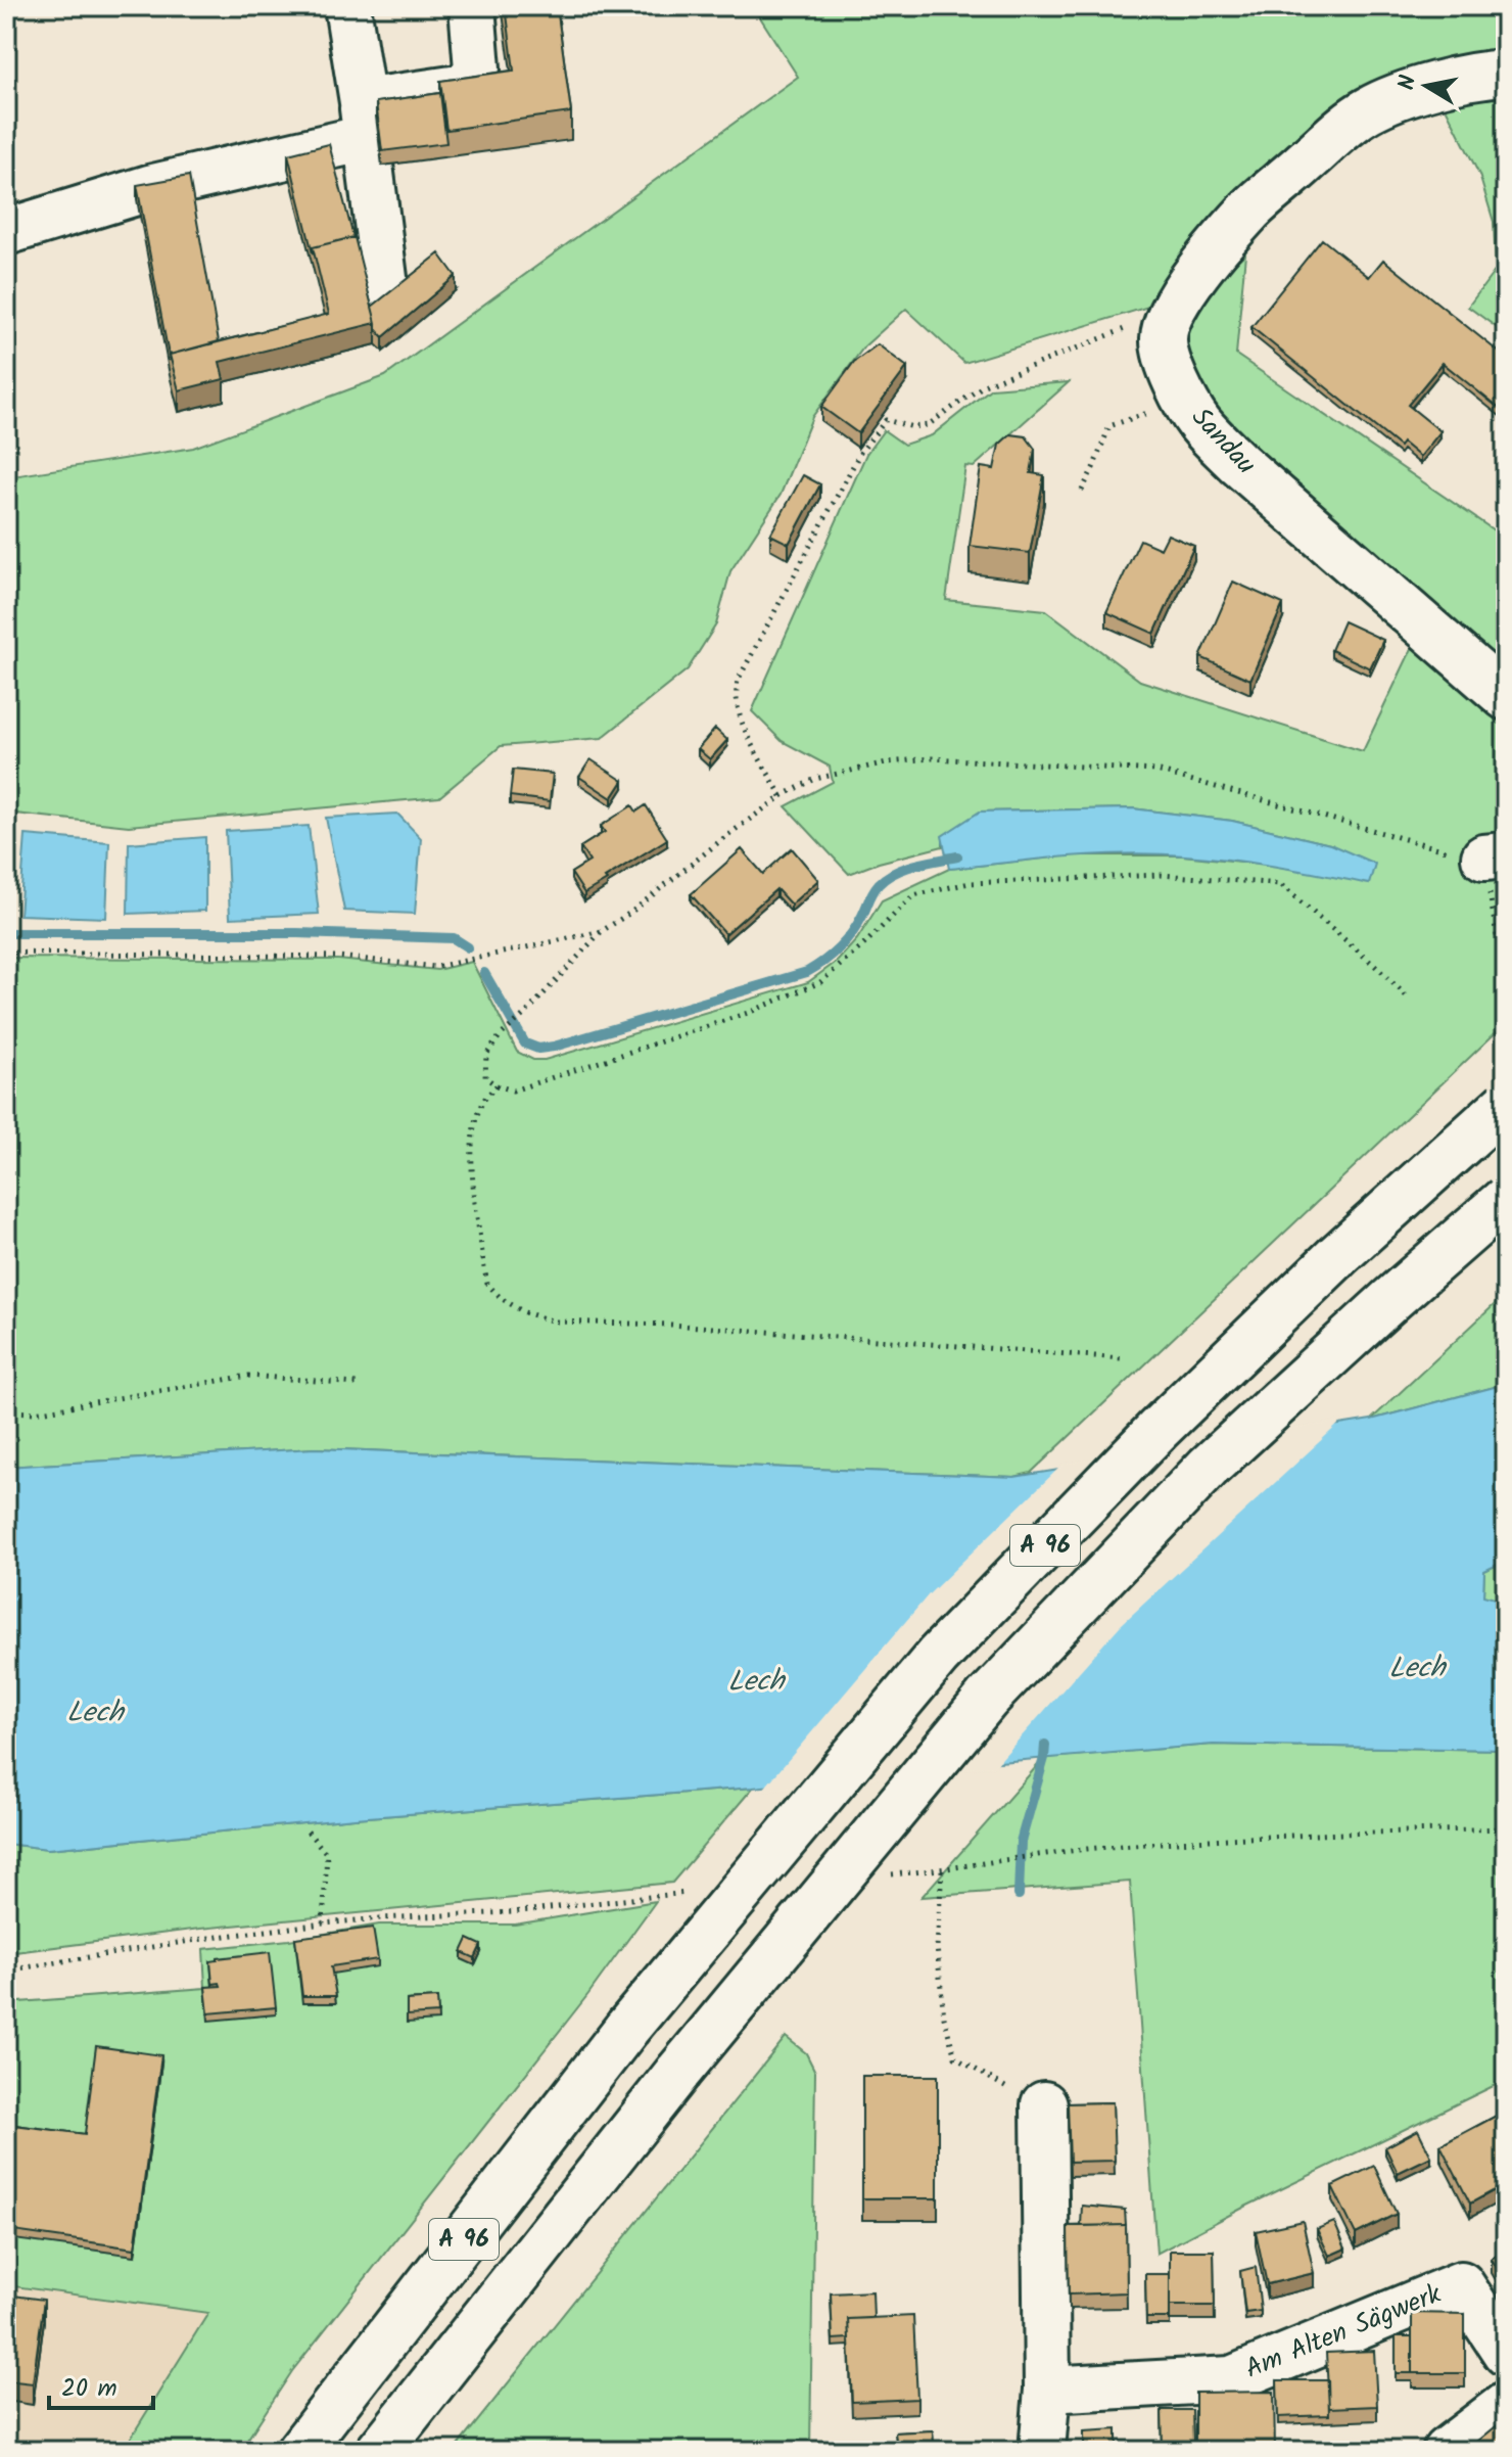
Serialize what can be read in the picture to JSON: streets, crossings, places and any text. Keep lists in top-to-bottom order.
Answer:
{
  "streets": {
    "main road": ["Sandau", "A 96", "Am Alten Sägwerk"]
  },
  "water": ["Lech"],
  "scale_bar": "20 m",
  "north": "left"
}
